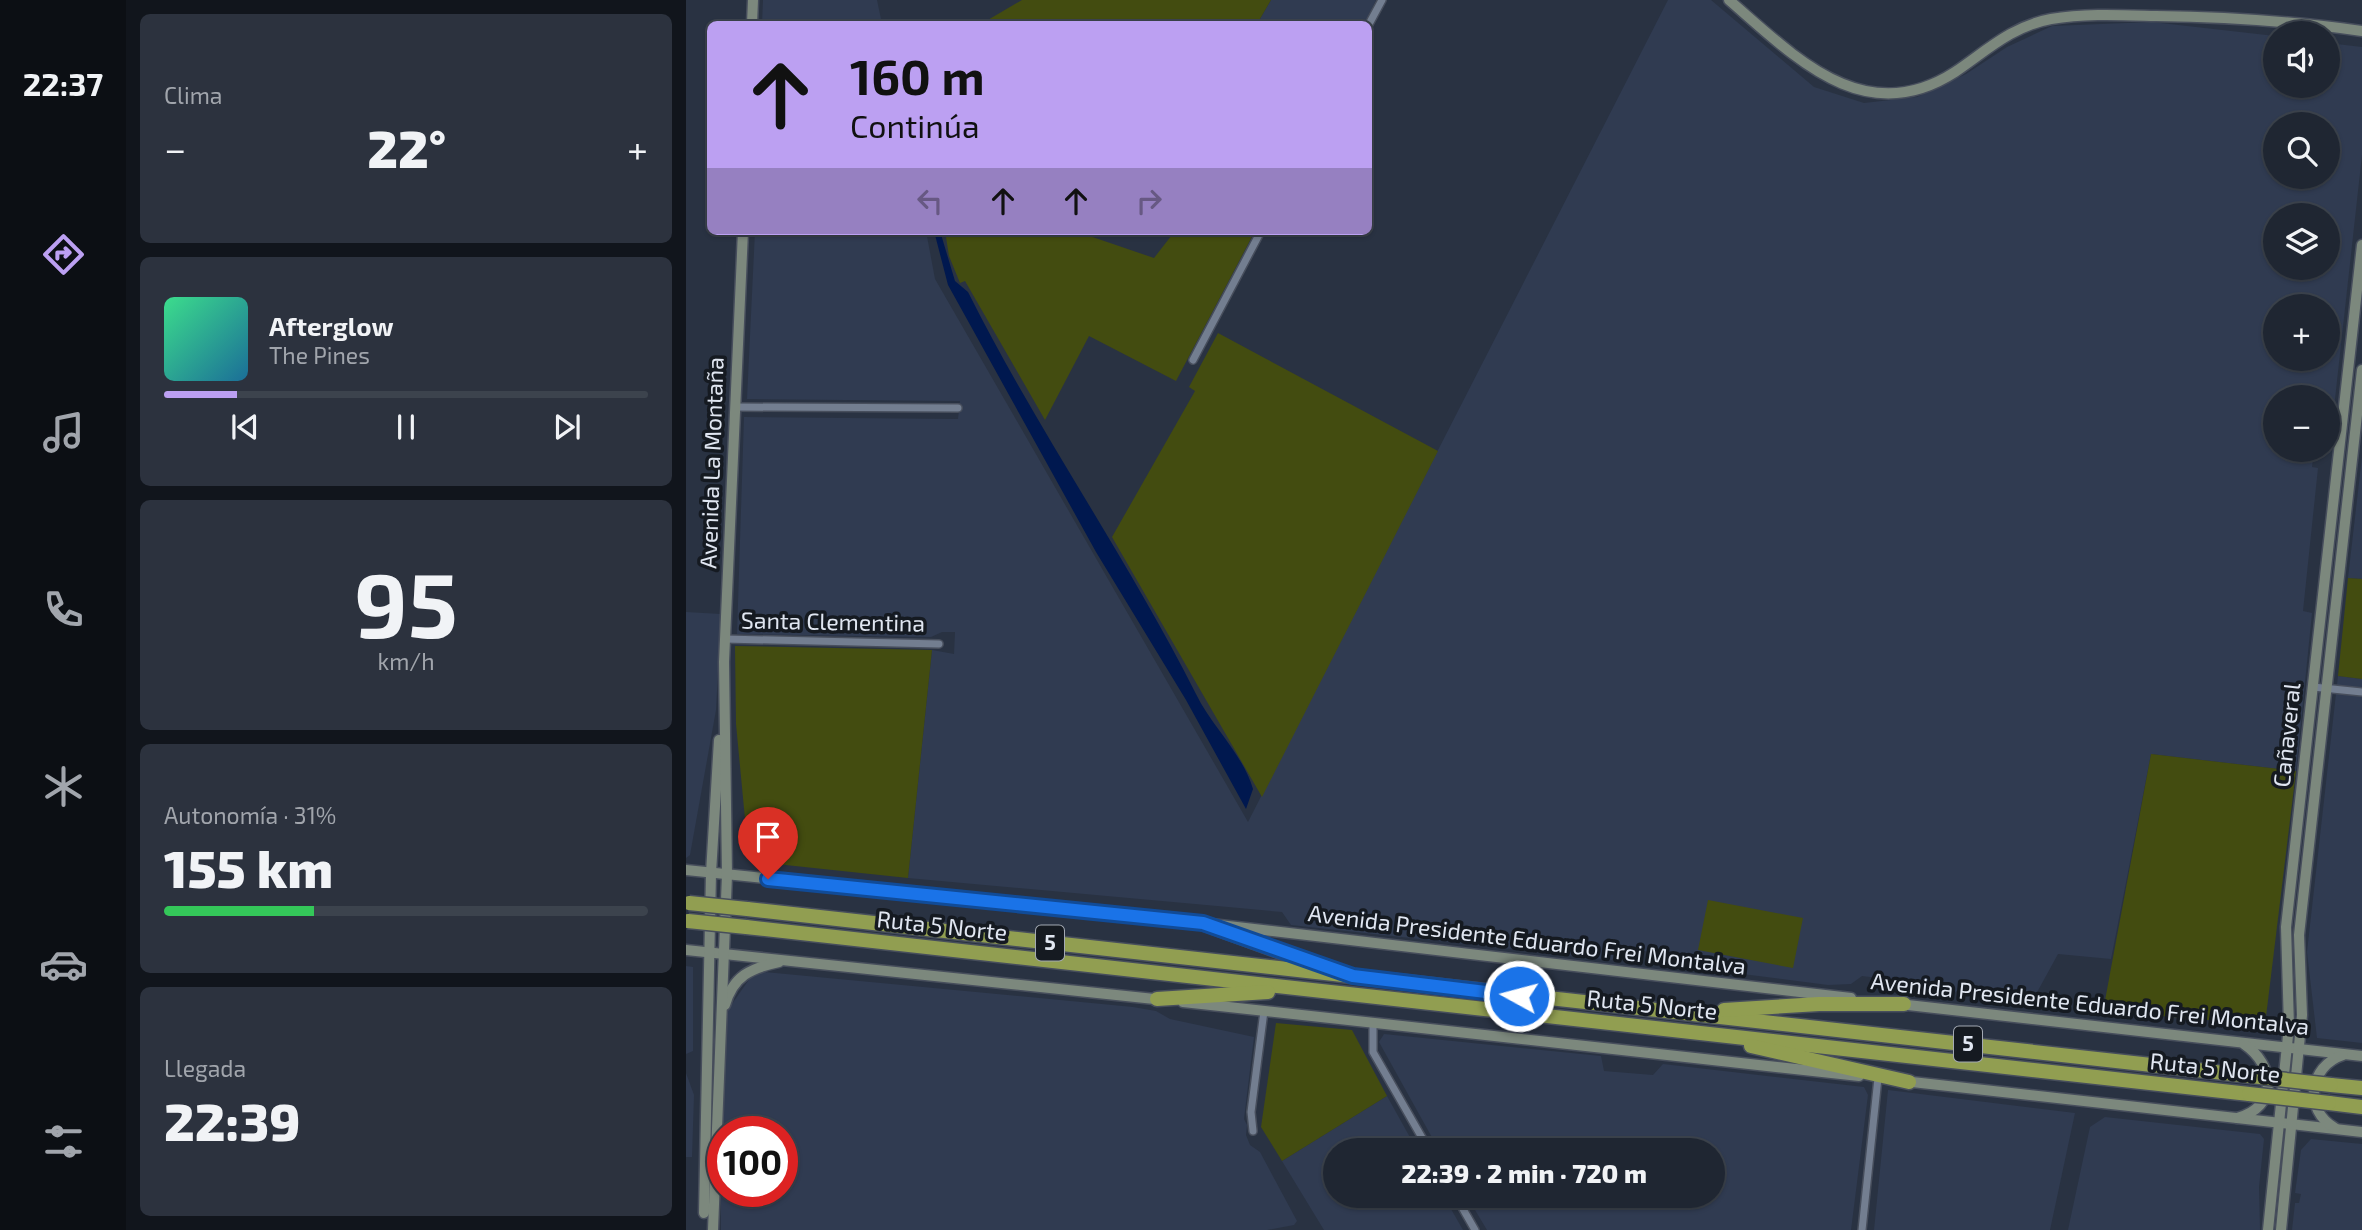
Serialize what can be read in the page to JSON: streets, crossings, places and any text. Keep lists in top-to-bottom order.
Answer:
{
  "streets": {
    "highway": ["Ruta 5 Norte", "5"],
    "main road": ["Avenida La Montaña", "Cañaveral", "Avenida Presidente Eduardo Frei Montalva"],
    "street": ["Santa Clementina"]
  },
  "crossings": [
    ["Avenida La Montaña", "Santa Clementina"],
    ["Avenida La Montaña", "Avenida Presidente Eduardo Frei Montalva"],
    ["Cañaveral", "Avenida Presidente Eduardo Frei Montalva"]
  ],
  "page": {
    "tabs": "22:37",
    "tile": [
      "Clima",
      ["95", "km/h"],
      ["Autonomía · 31%", "155 km"],
      ["Llegada", "22:39"]
    ],
    "map_buttons": ["+", "−"],
    "turn": ["160 m", "Continúa"],
    "heat": ["−", "22°", "+"],
    "song": ["Afterglow", "The Pines"],
    "limit": "100",
    "trip": "22:39 · 2 min · 720 m"
  }
}
